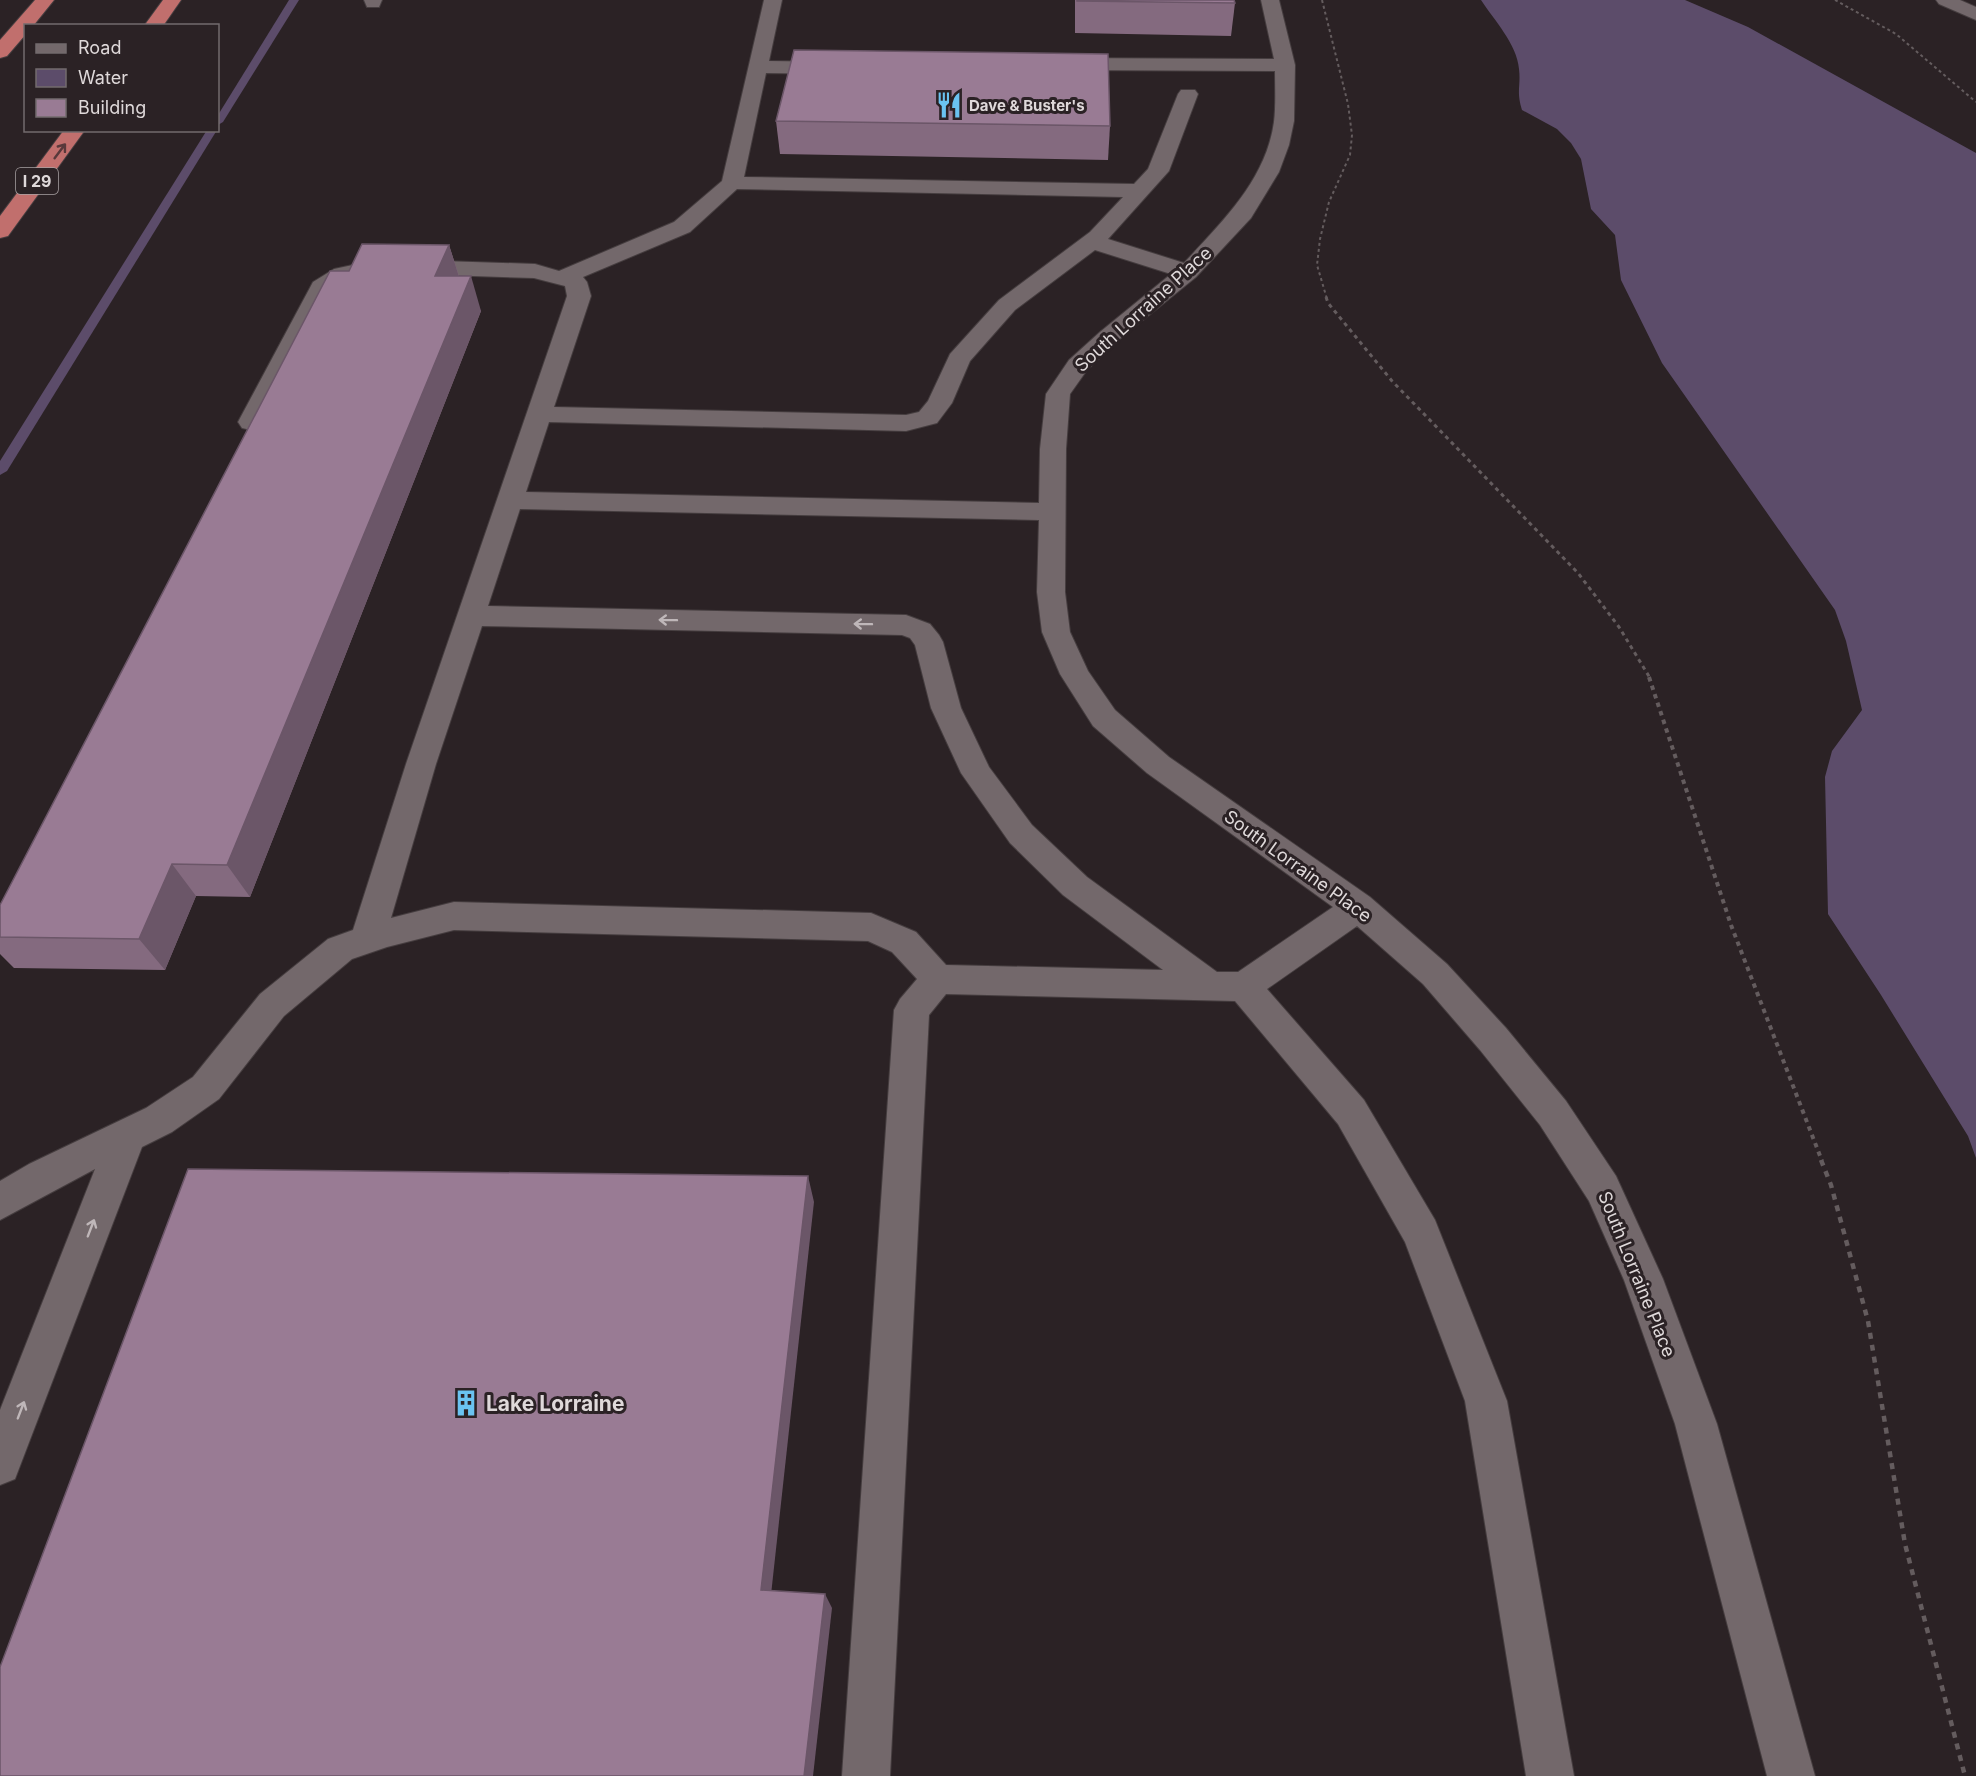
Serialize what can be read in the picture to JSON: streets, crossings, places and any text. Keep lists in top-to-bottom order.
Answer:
{
  "streets": {
    "highway": ["I 29"],
    "street": ["South Lorraine Place"]
  },
  "places": {
    "restaurant": ["Dave & Buster's"],
    "building": ["Lake Lorraine"]
  },
  "legend": ["Road", "Water", "Building"]
}
